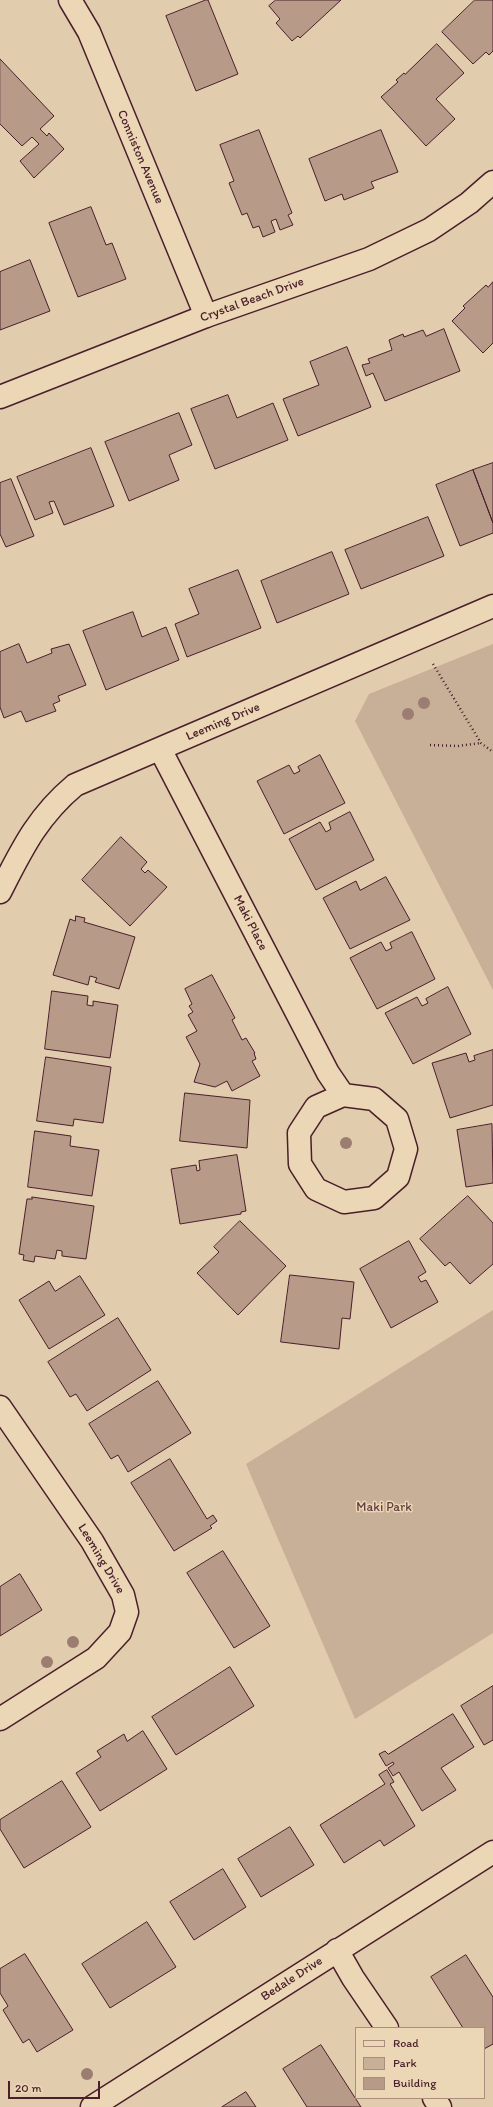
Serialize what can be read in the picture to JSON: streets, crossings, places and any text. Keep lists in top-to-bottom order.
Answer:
{
  "streets": {
    "street": [
      "Conniston Avenue",
      "Crystal Beach Drive",
      "Leeming Drive",
      "Maki Place",
      "Bedale Drive"
    ]
  },
  "crossings": [
    ["Conniston Avenue", "Crystal Beach Drive"],
    ["Leeming Drive", "Maki Place"]
  ],
  "parks": ["Maki Park"],
  "legend": ["Road", "Park", "Building"],
  "scale_bar": "20 m"
}
